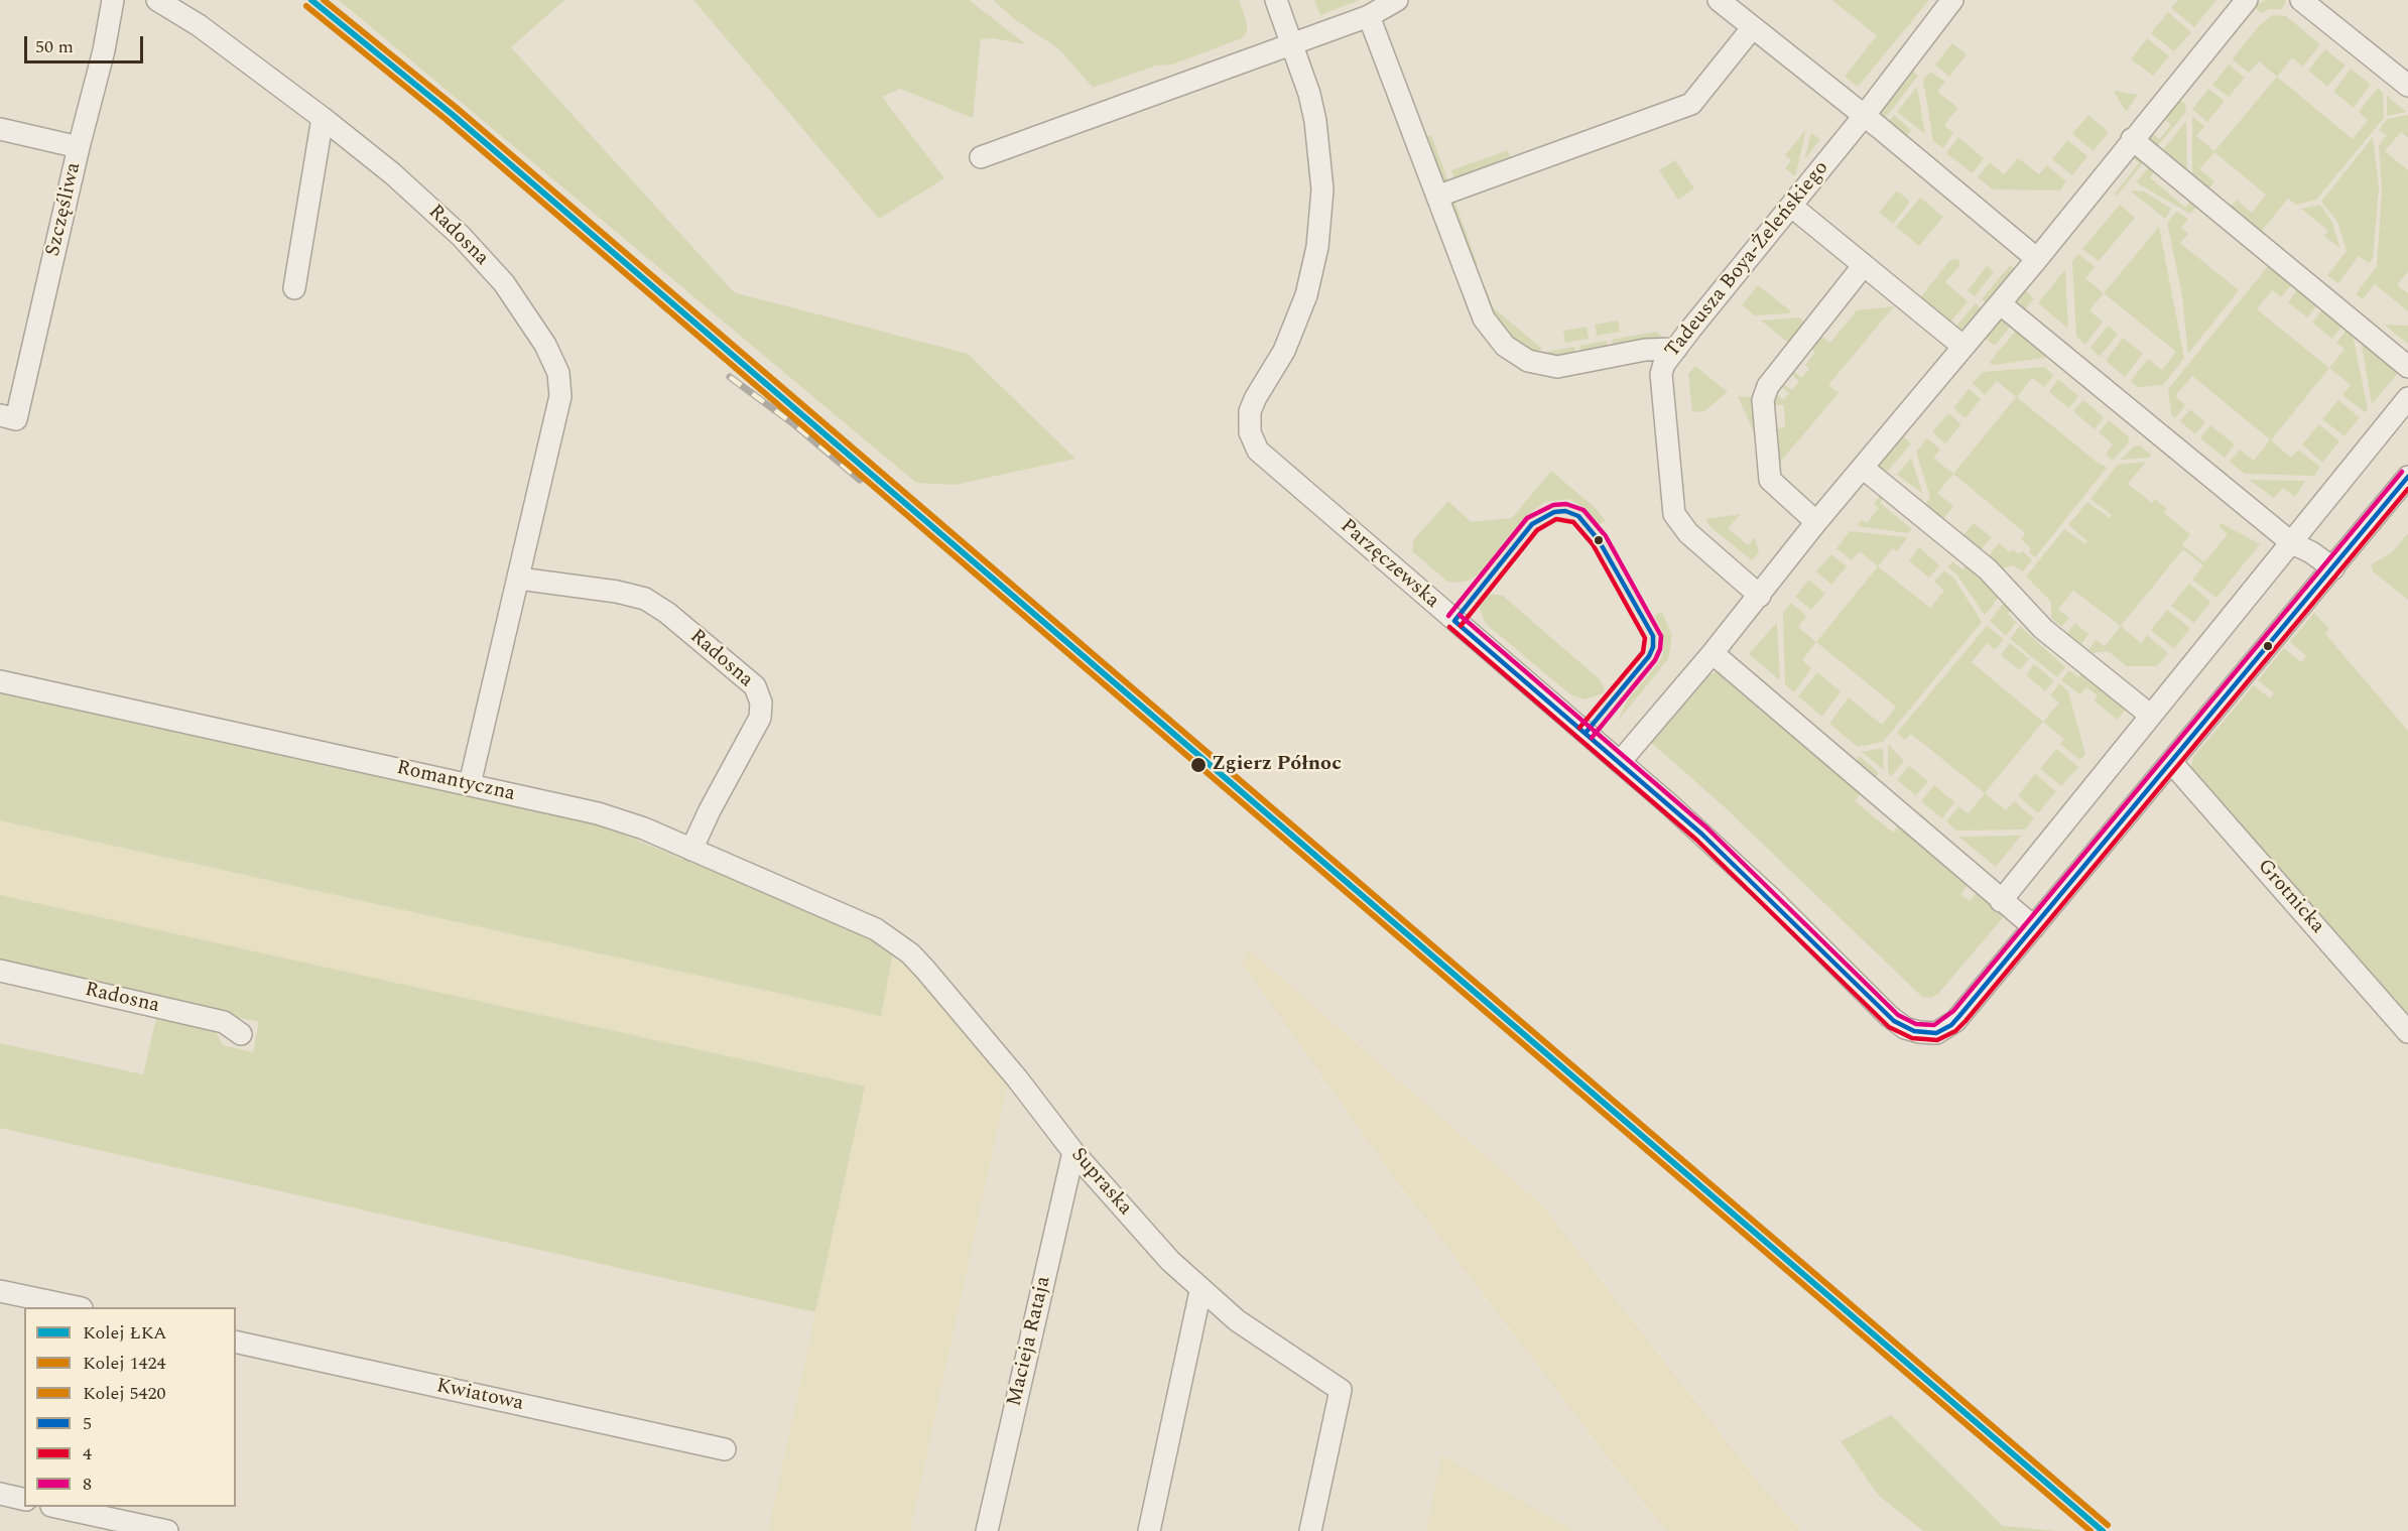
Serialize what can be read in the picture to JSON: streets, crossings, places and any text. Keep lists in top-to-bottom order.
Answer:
{
  "streets": {
    "street": [
      "Szczęśliwa",
      "Radosna",
      "Tadeusza Boya-Żeleńskiego",
      "Parzęczewska",
      "Romantyczna",
      "Grotnicka",
      "Supraska",
      "Macieja Rataja",
      "Kwiatowa"
    ]
  },
  "crossings": [
    ["Radosna", "Romantyczna"],
    ["Romantyczna", "Supraska"],
    ["Supraska", "Macieja Rataja"]
  ],
  "places": ["Zgierz Północ"],
  "lines": [
    "rail line ŁKA",
    "rail line 5420",
    "rail line 1424",
    "transit line 8",
    "transit line 5",
    "transit line 4"
  ],
  "legend": [
    "Kolej ŁKA",
    "Kolej 1424",
    "Kolej 5420",
    "5",
    "4",
    "8"
  ],
  "scale_bar": "50 m"
}
